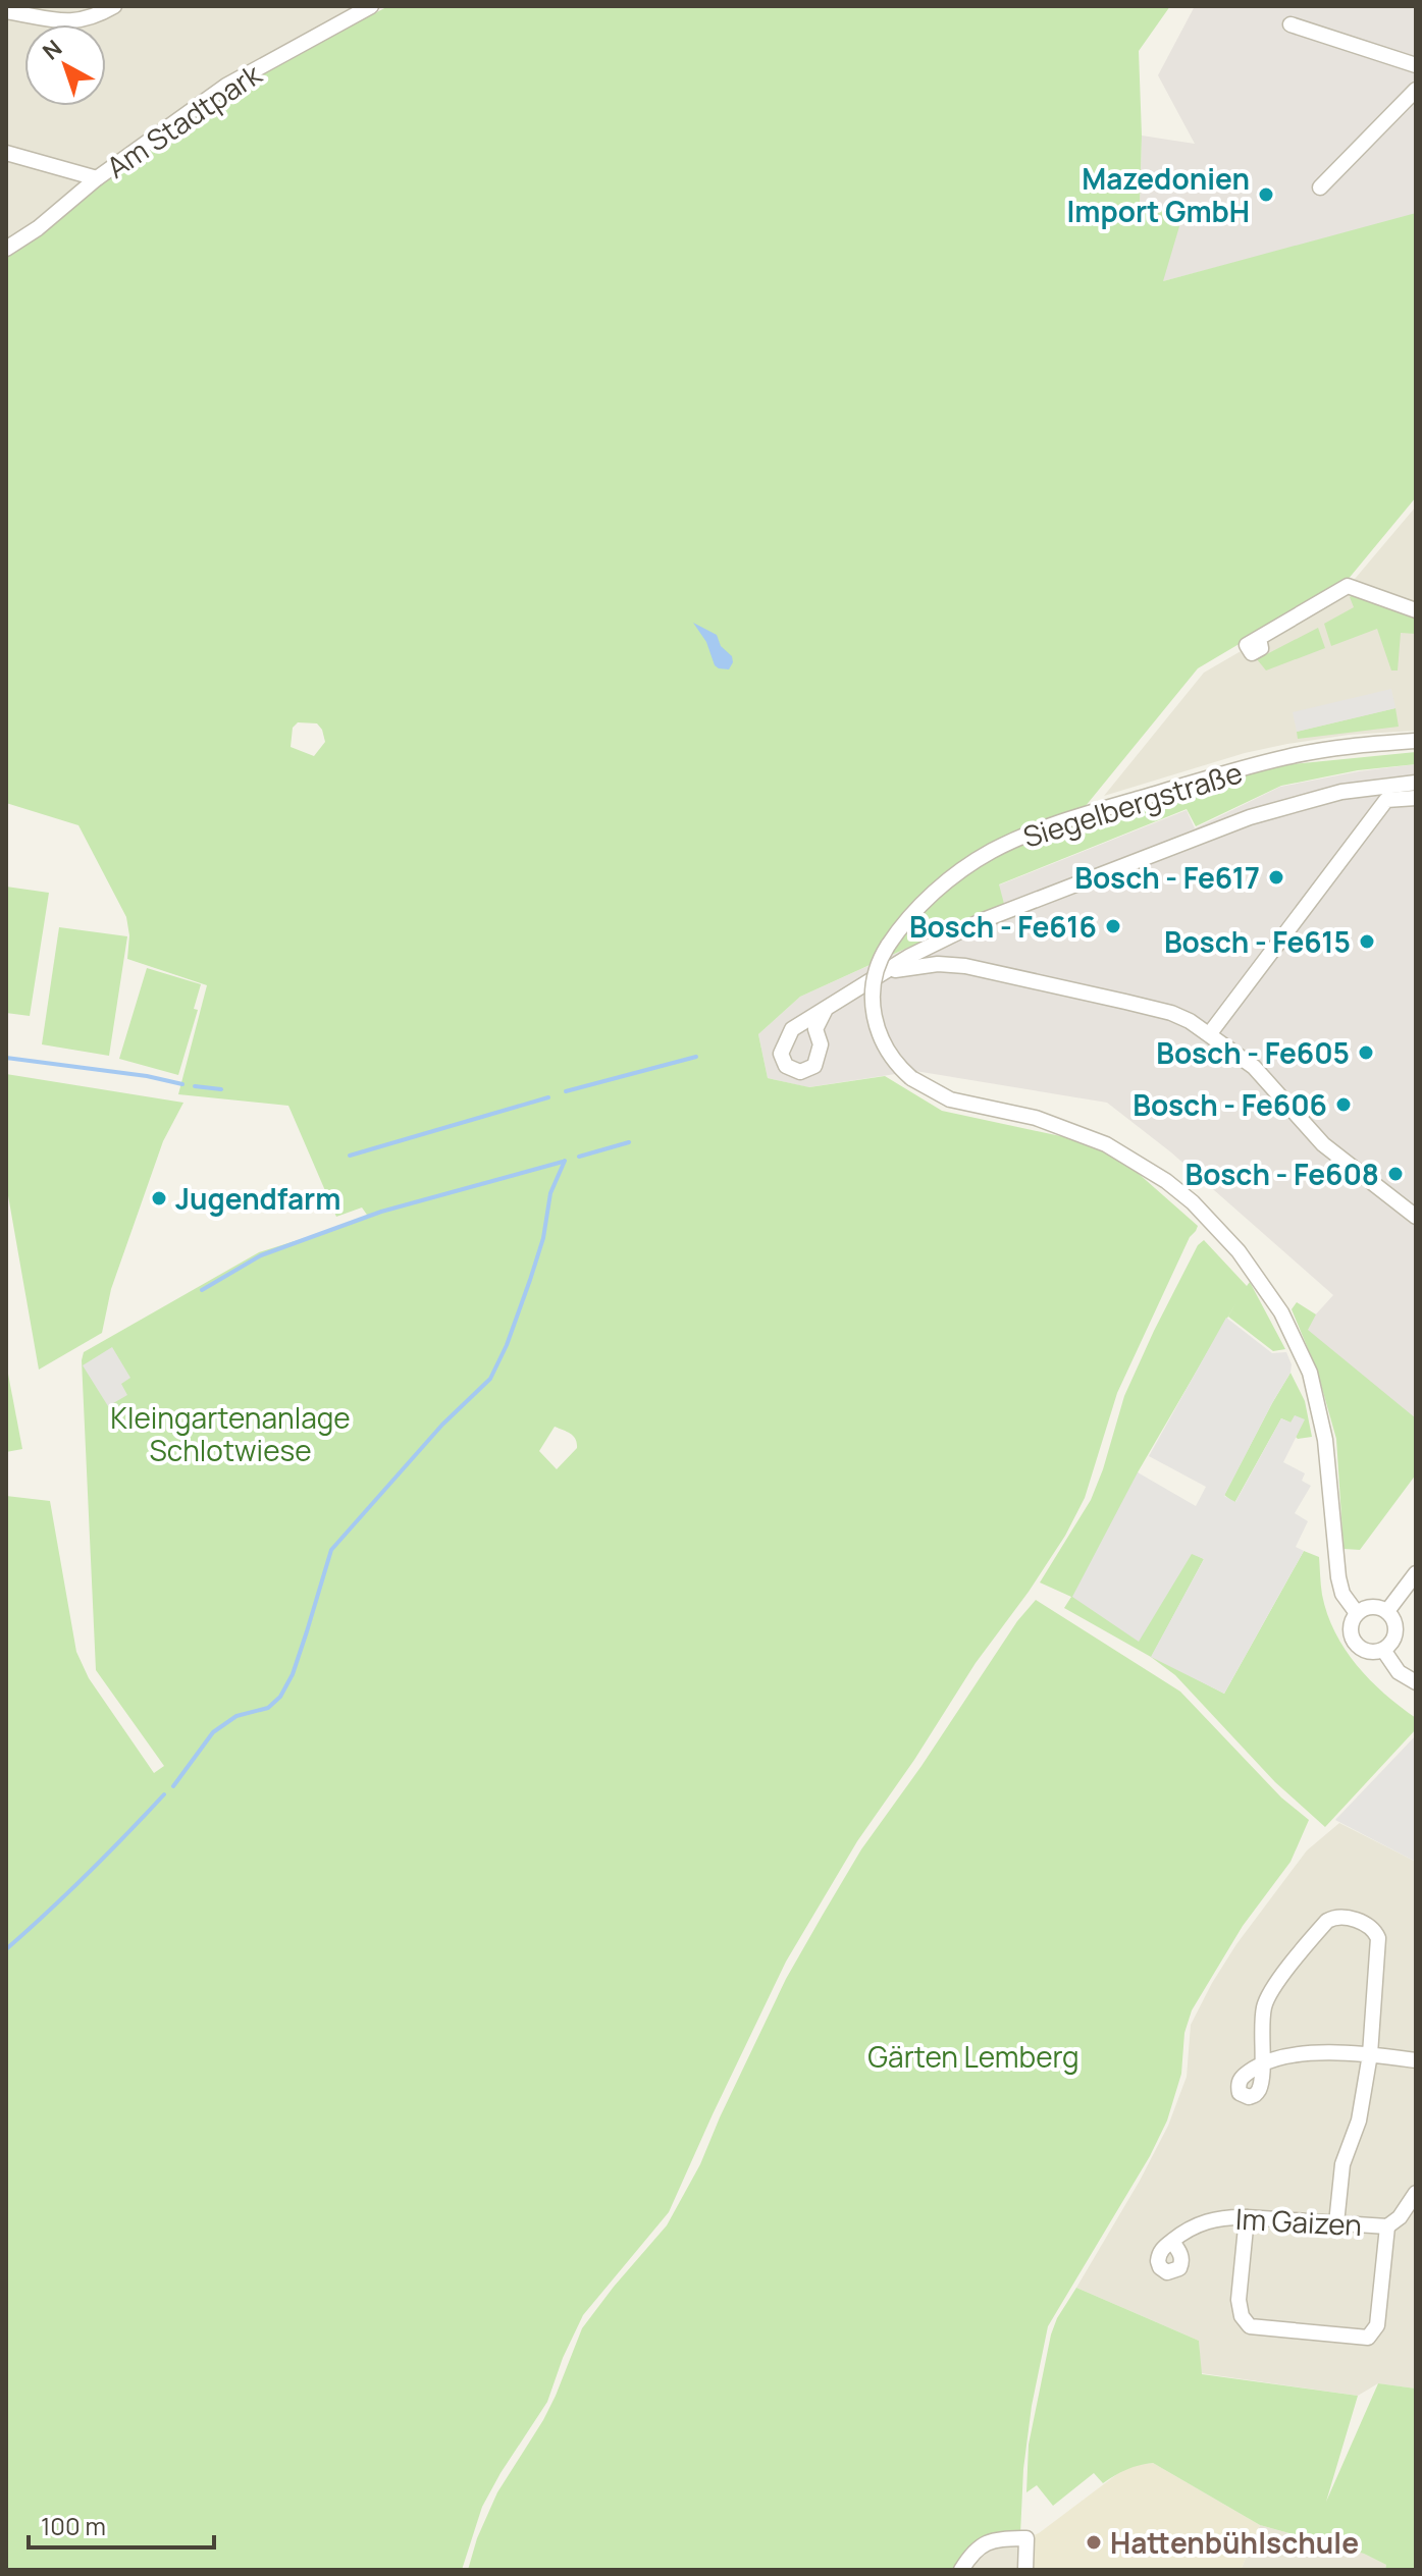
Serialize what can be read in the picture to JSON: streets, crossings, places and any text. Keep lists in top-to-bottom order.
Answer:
{
  "streets": {
    "street": ["Am Stadtpark", "Siegelbergstraße", "Im Gaizen"]
  },
  "parks": ["Kleingartenanlage Schlotwiese", "Gärten Lemberg"],
  "places": [
    "Mazedonien Import GmbH",
    "Bosch - Fe617",
    "Bosch - Fe616",
    "Bosch - Fe615",
    "Bosch - Fe605",
    "Bosch - Fe606",
    "Bosch - Fe608",
    "Jugendfarm",
    "Hattenbühlschule"
  ],
  "scale_bar": "100 m",
  "north": "top left"
}
